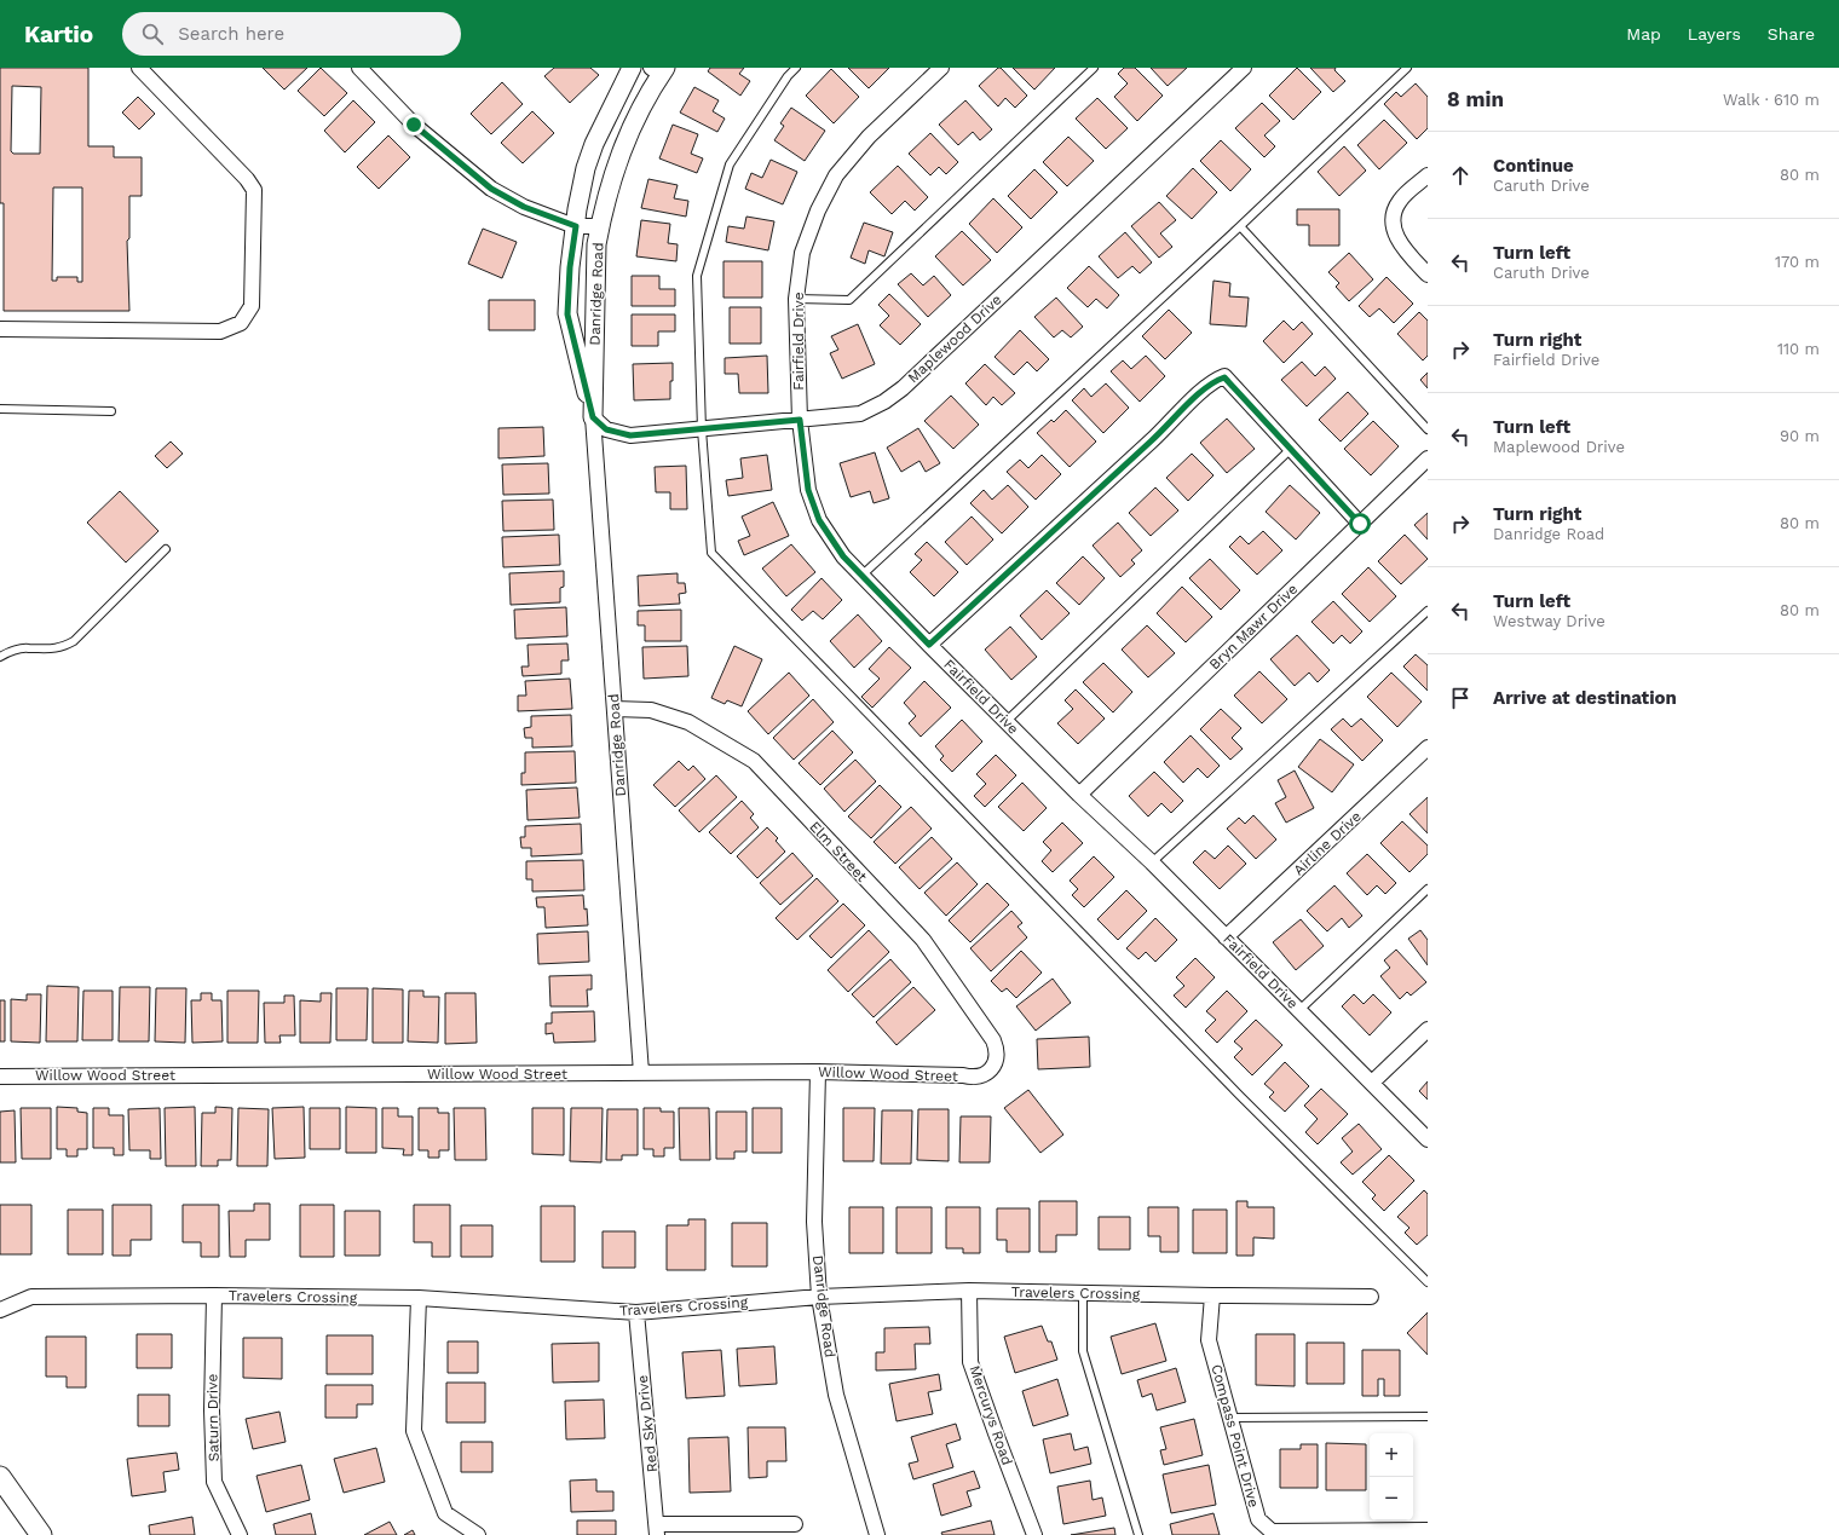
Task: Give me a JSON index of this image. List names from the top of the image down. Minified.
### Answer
{"streets":{"street":["Danridge Road","Maplewood Drive","Fairfield Drive","Bryn Mawr Drive","Airline Drive","Elm Street","Willow Wood Street","Travelers Crossing","Mercurys Road","Saturn Drive","Red Sky Drive","Compass Point Drive"]},"crossings":[["Danridge Road","Maplewood Drive"],["Danridge Road","Elm Street"],["Danridge Road","Willow Wood Street"],["Danridge Road","Travelers Crossing"],["Maplewood Drive","Fairfield Drive"],["Fairfield Drive","Bryn Mawr Drive"],["Fairfield Drive","Airline Drive"],["Elm Street","Willow Wood Street"],["Travelers Crossing","Mercurys Road"],["Travelers Crossing","Saturn Drive"],["Travelers Crossing","Red Sky Drive"],["Travelers Crossing","Compass Point Drive"]],"page":{"header":"Kartio","search":"Search here","nav":["Map","Layers","Share"],"heading":["8 min","Walk · 610 m"],"list":[["Continue","Caruth Drive","80 m"],["Turn left","Caruth Drive","170 m"],["Turn right","Fairfield Drive","110 m"],["Turn left","Maplewood Drive","90 m"],["Turn right","Danridge Road","80 m"],["Turn left","Westway Drive","80 m"],"Arrive at destination"],"map_buttons":["+","−"]}}
